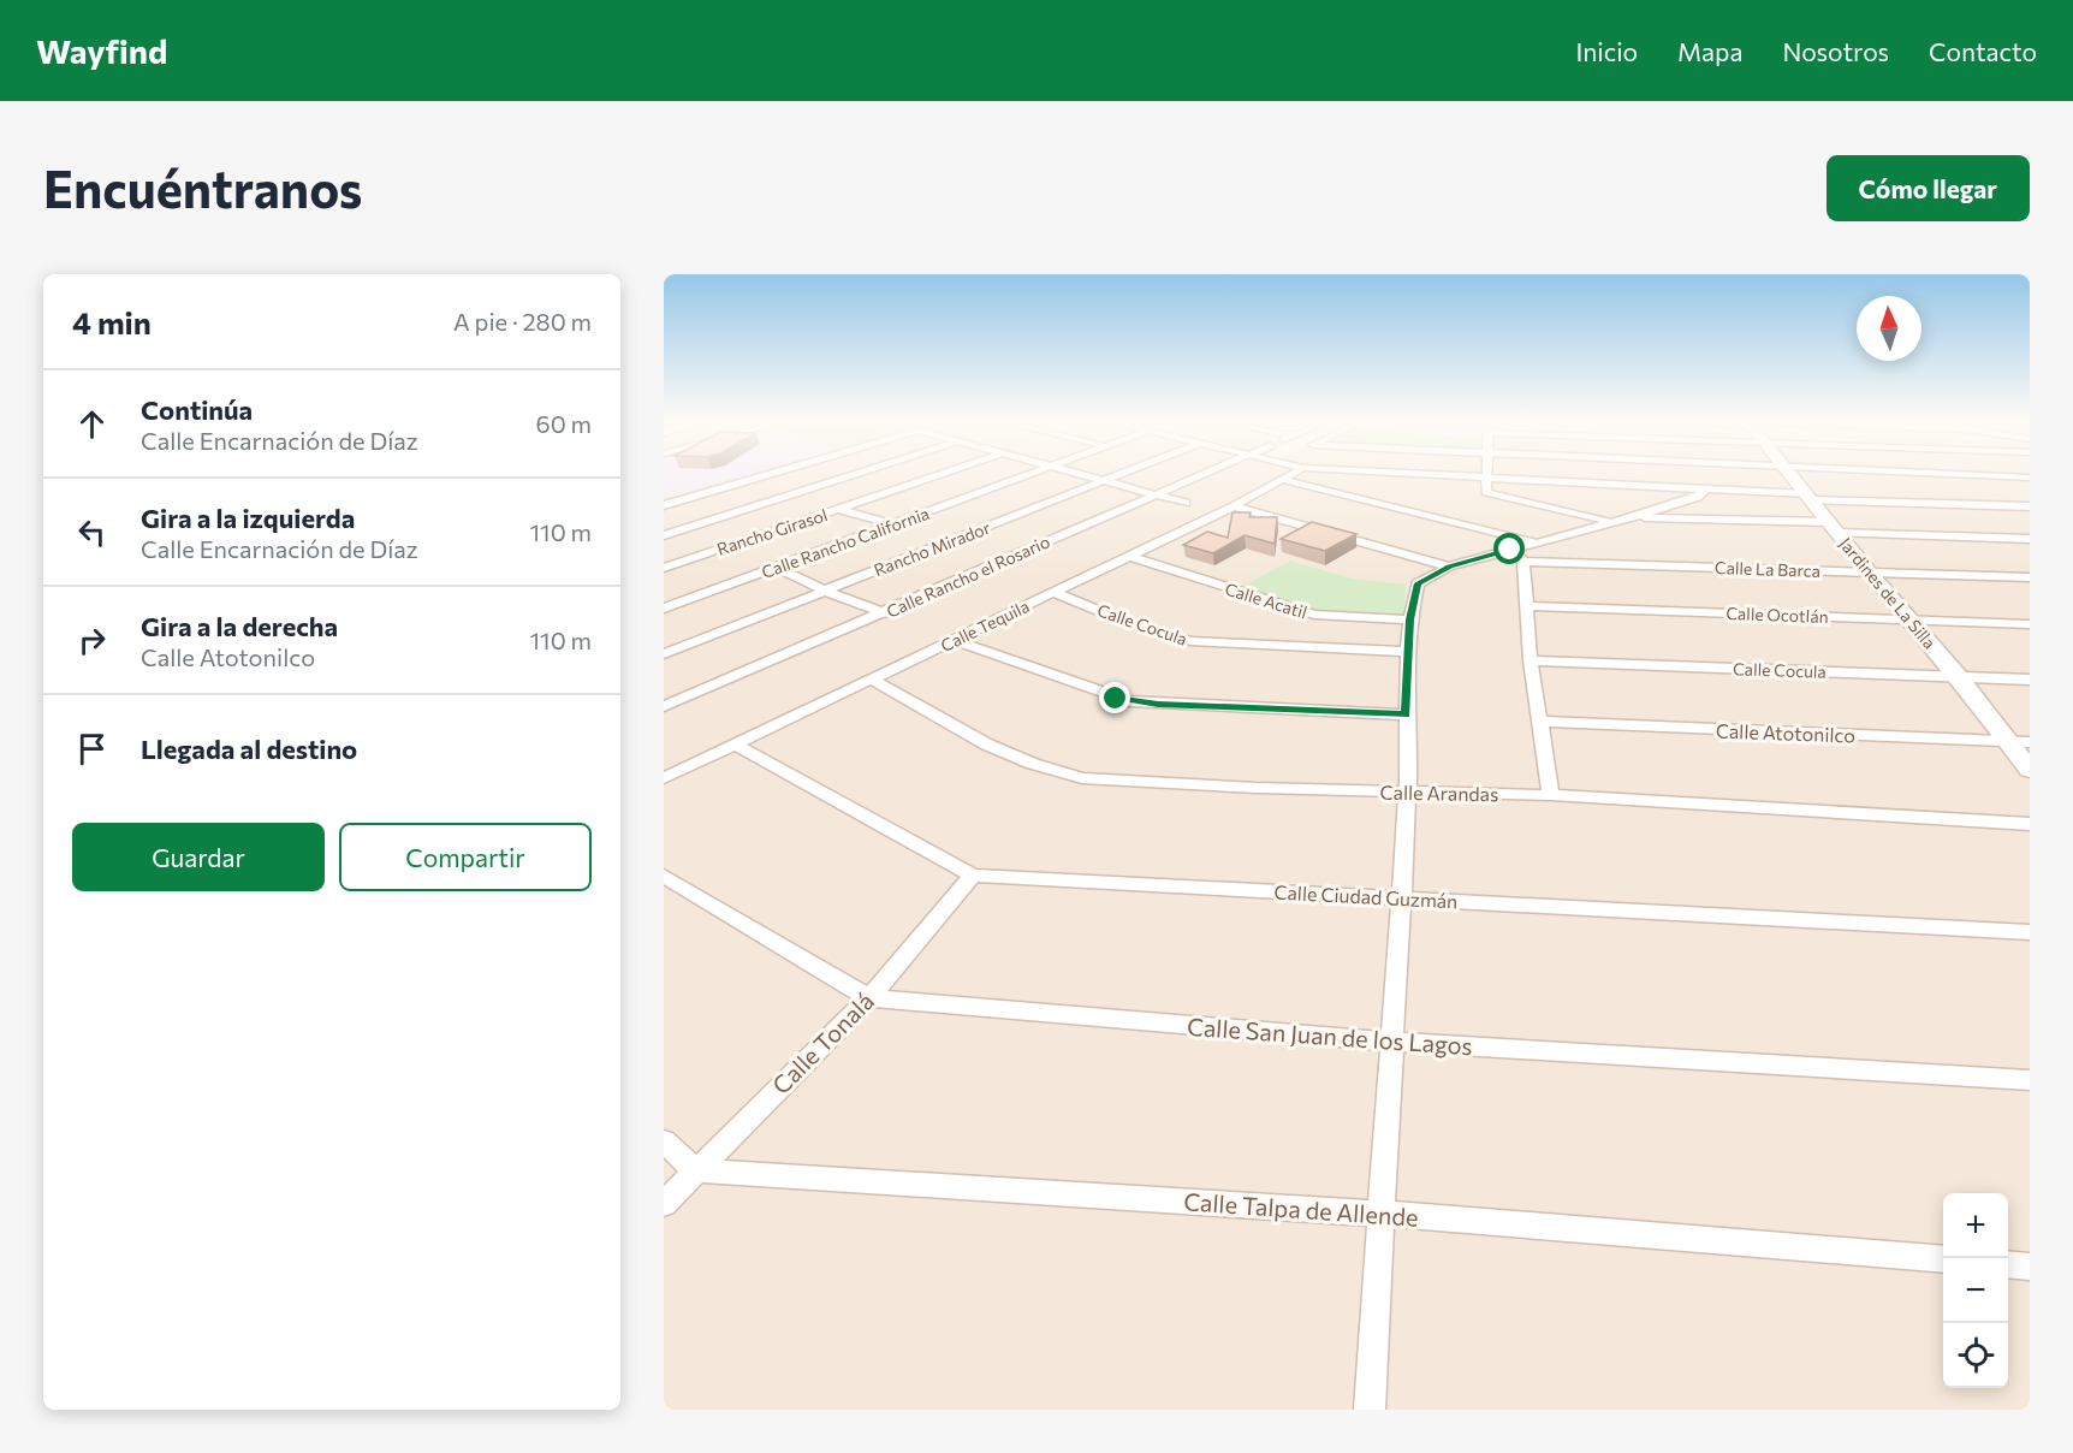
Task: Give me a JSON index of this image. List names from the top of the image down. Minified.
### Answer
{"streets":{"street":["Rancho Girasol","Calle Rancho California","Rancho Mirador","Calle La Barca","Calle Rancho el Rosario","Jardines de La Silla","Calle Acatil","Calle Ocotlán","Calle Cocula","Calle Tequila","Calle Atotonilco","Calle Arandas","Calle Ciudad Guzmán","Calle San Juan de los Lagos","Calle Tonalá","Calle Talpa de Allende"]},"crossings":[["Calle La Barca","Jardines de La Silla"],["Jardines de La Silla","Calle Ocotlán"],["Jardines de La Silla","Calle Cocula"],["Jardines de La Silla","Calle Atotonilco"],["Calle Acatil","Calle Tequila"],["Calle Cocula","Calle Tequila"],["Calle Tequila","Calle Arandas"],["Calle Tequila","Calle Ciudad Guzmán"],["Calle Ciudad Guzmán","Calle Tonalá"],["Calle San Juan de los Lagos","Calle Tonalá"],["Calle Tonalá","Calle Talpa de Allende"]],"north":"top","page":{"header":"Wayfind","nav":["Inicio","Mapa","Nosotros","Contacto"],"buttons":["Cómo llegar",["Guardar","Compartir"]],"title":"Encuéntranos","heading":["4 min","A pie · 280 m"],"list":[["Continúa","Calle Encarnación de Díaz","60 m"],["Gira a la izquierda","Calle Encarnación de Díaz","110 m"],["Gira a la derecha","Calle Atotonilco","110 m"],"Llegada al destino"],"map_buttons":["+","−"]}}
